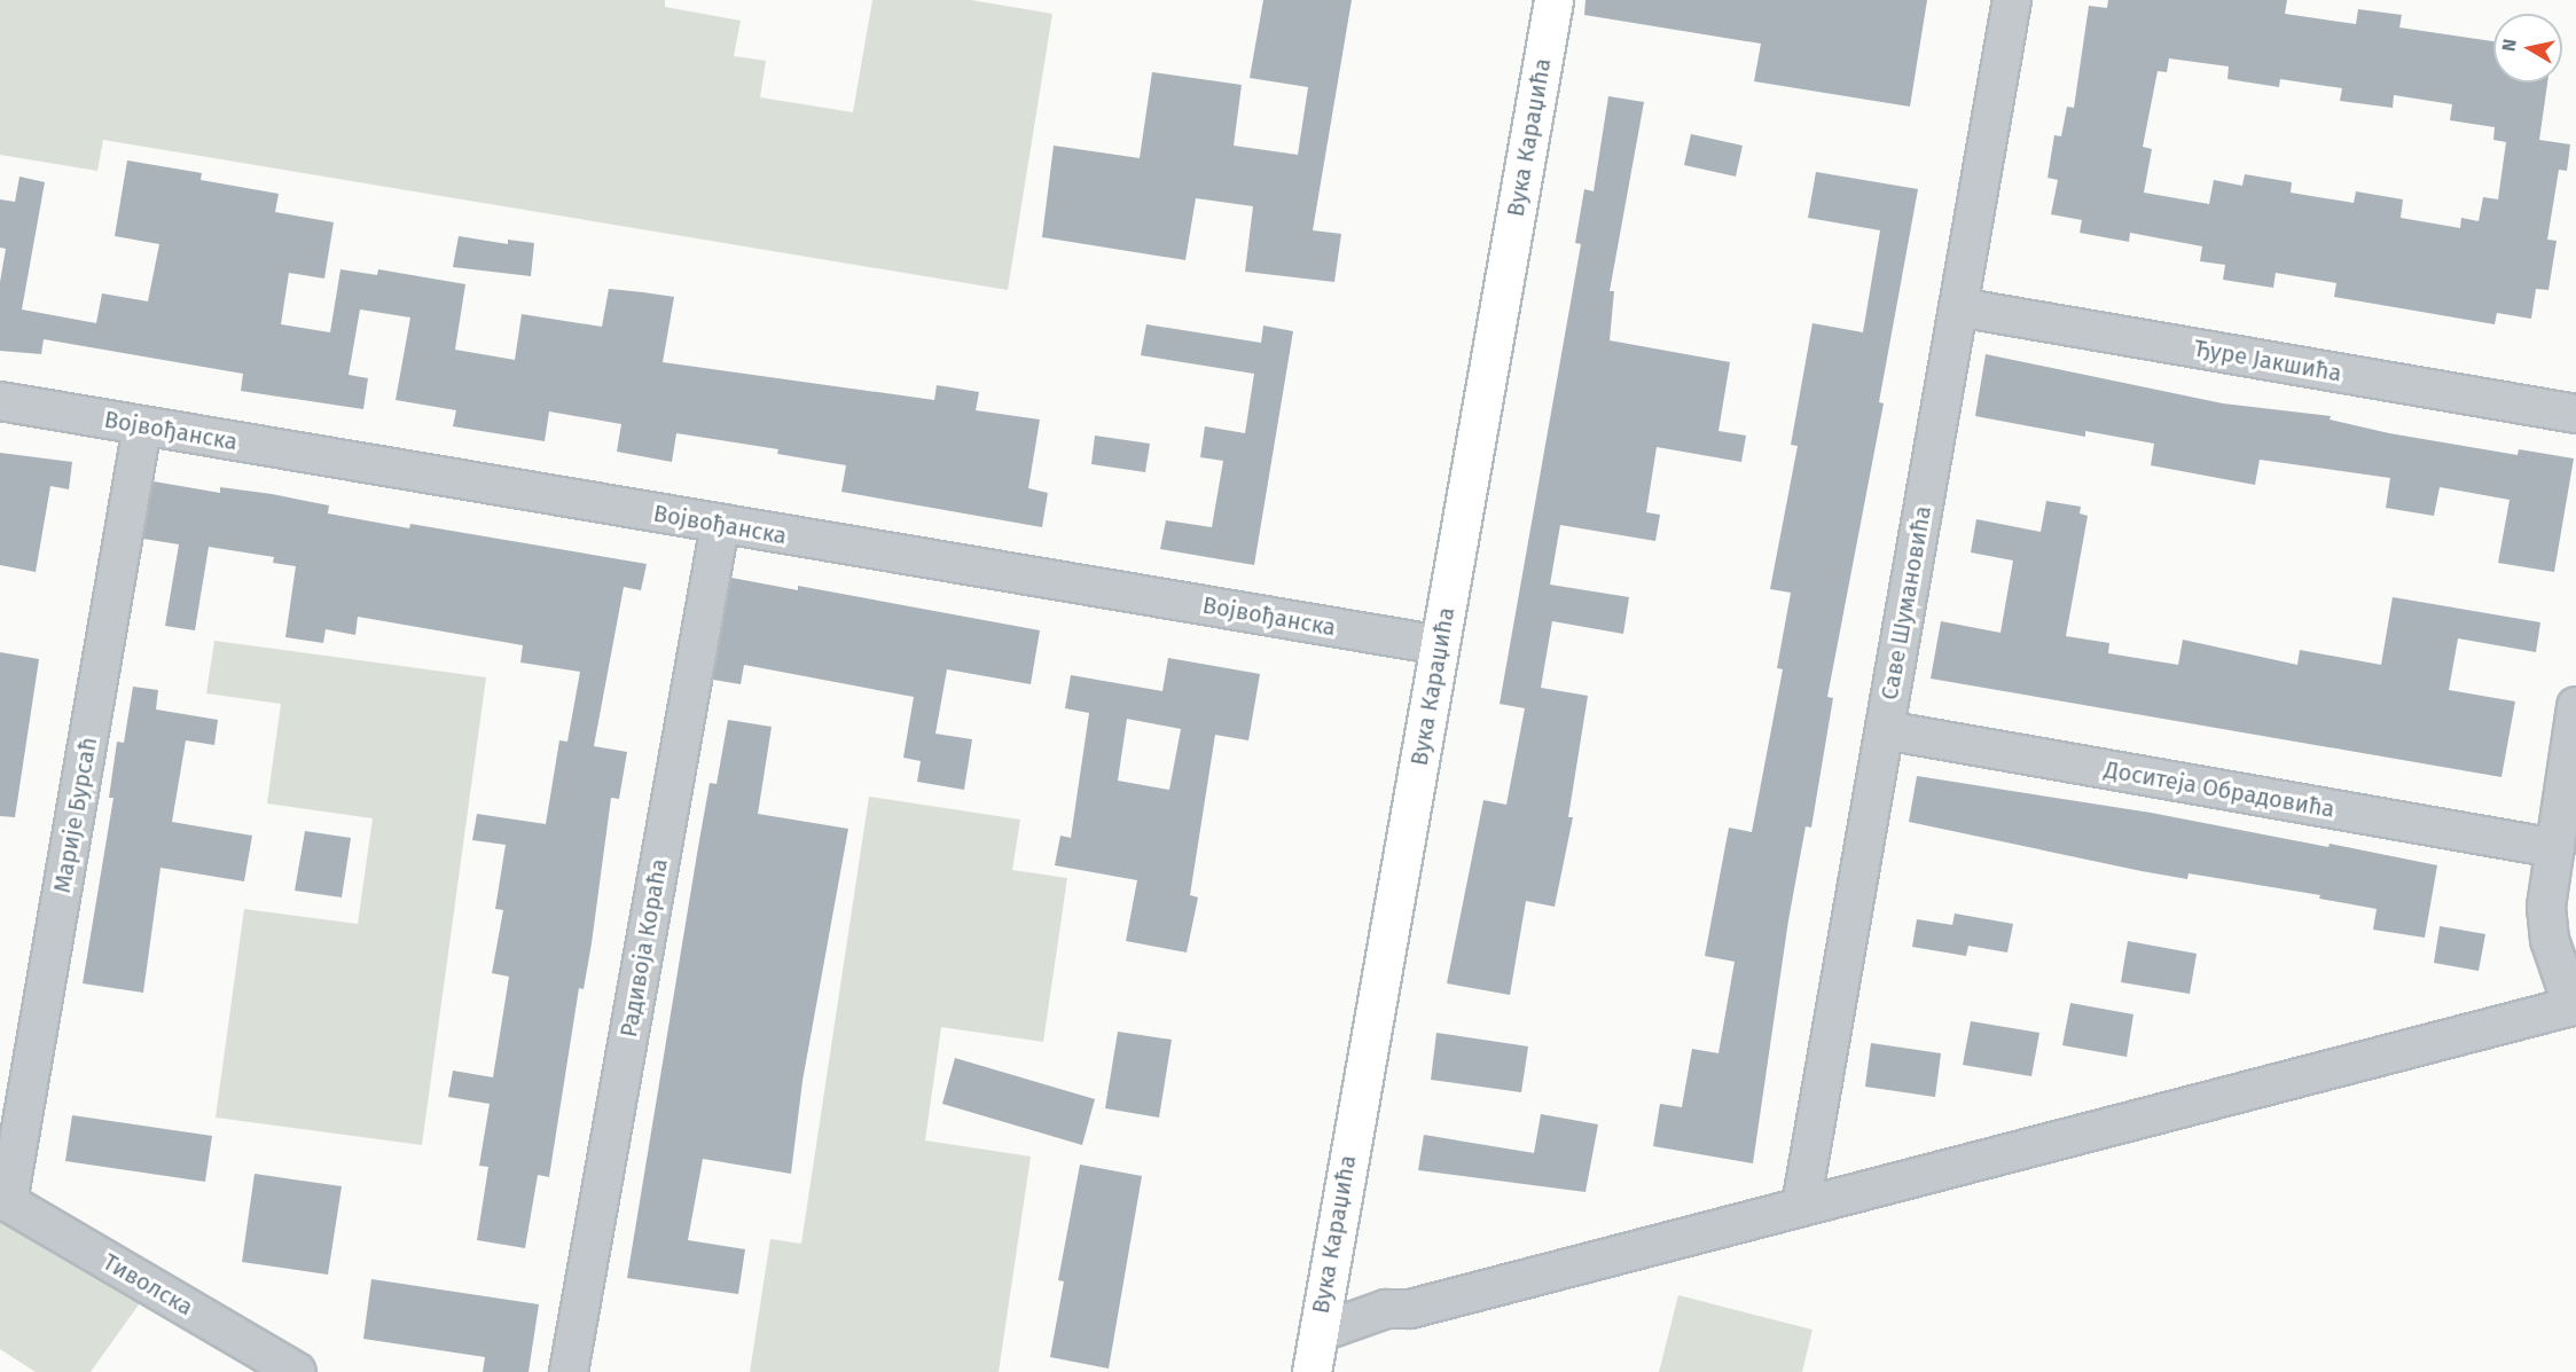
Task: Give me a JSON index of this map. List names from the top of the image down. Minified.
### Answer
{"streets":{"main road":["Вука Караџића"],"street":["Ђуре Јакшића","Војвођанска","Саве Шумановића","Доситеја Обрадовића","Марије Бурсаћ","Радивоја Кораћа","Тиволска"]},"crossings":[["Вука Караџића","Војвођанска"],["Ђуре Јакшића","Саве Шумановића"],["Војвођанска","Марије Бурсаћ"],["Војвођанска","Радивоја Кораћа"],["Саве Шумановића","Доситеја Обрадовића"],["Марије Бурсаћ","Тиволска"]],"north":"left"}
